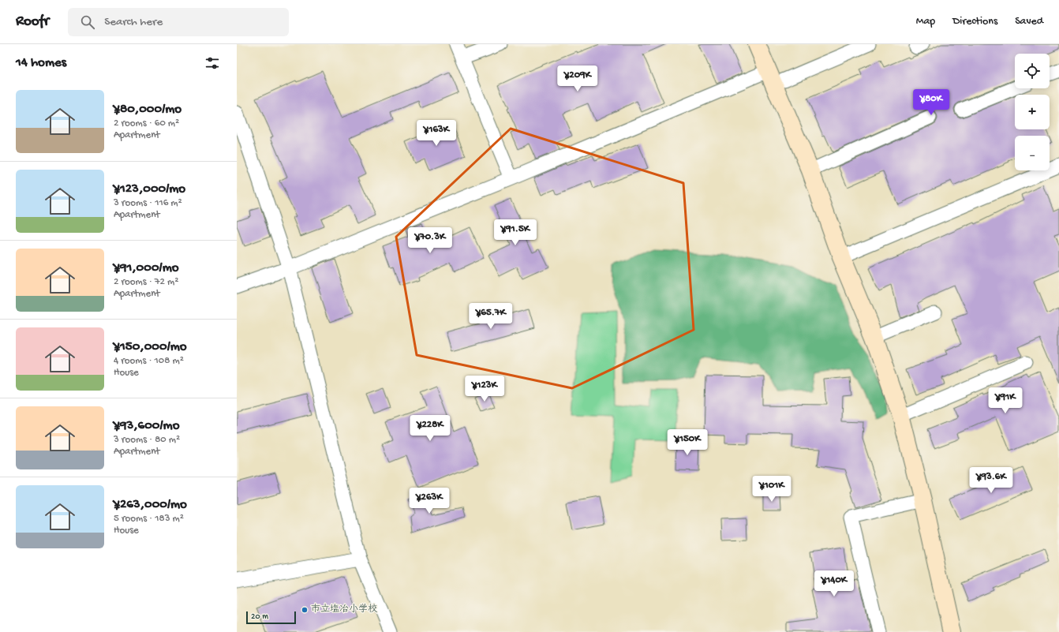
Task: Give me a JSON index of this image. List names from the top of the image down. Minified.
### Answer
{"places":["市立塩冶小学校"],"scale_bar":"20 m","page":{"header":"Roofr","search":"Search here","nav":["Map","Directions","Saved"],"heading":"14 homes","map_buttons":["+","−"],"price":["¥209K","¥80K","¥163K","¥91.5K","¥70.3K","¥65.7K","¥123K","¥91K","¥228K","¥150K","¥93.6K","¥101K","¥263K","¥140K"],"list":[{"name":"¥80,000/mo","note":"2 rooms · 60 m² · Apartment"},{"name":"¥123,000/mo","note":"3 rooms · 116 m² · Apartment"},{"name":"¥91,000/mo","note":"2 rooms · 72 m² · Apartment"},{"name":"¥150,000/mo","note":"4 rooms · 108 m² · House"},{"name":"¥93,600/mo","note":"3 rooms · 80 m² · Apartment"},{"name":"¥263,000/mo","note":"5 rooms · 183 m² · House"}],"scale":"20 m"}}
